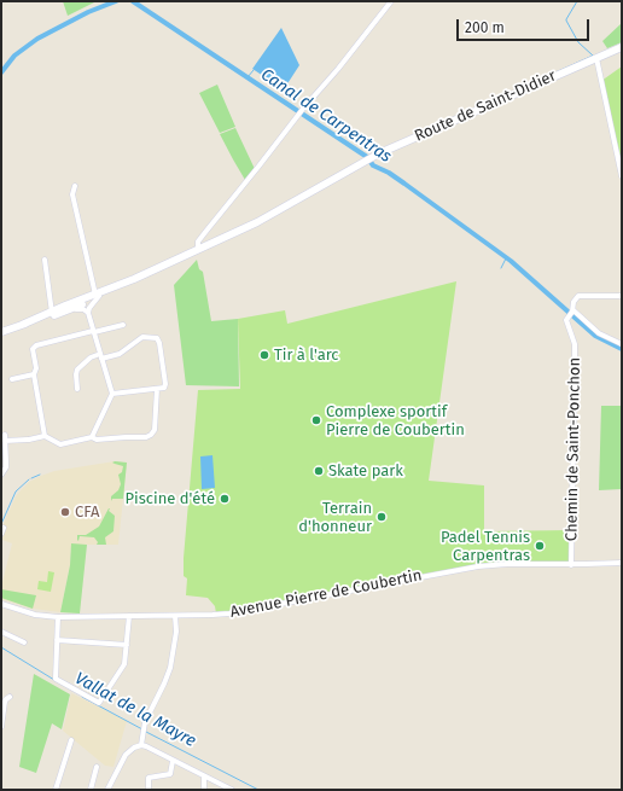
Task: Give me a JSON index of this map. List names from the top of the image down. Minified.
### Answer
{"streets":{"main road":["Route de Saint-Didier"],"street":["Chemin de Saint-Ponchon","Avenue Pierre de Coubertin"]},"crossings":[["Chemin de Saint-Ponchon","Avenue Pierre de Coubertin"]],"water":["Canal de Carpentras","Vallat de la Mayre"],"places":["Tir à l'arc","Complexe sportif Pierre de Coubertin","Skate park","Piscine d'été","CFA","Terrain d'honneur","Padel Tennis Carpentras"],"scale_bar":"200 m"}
